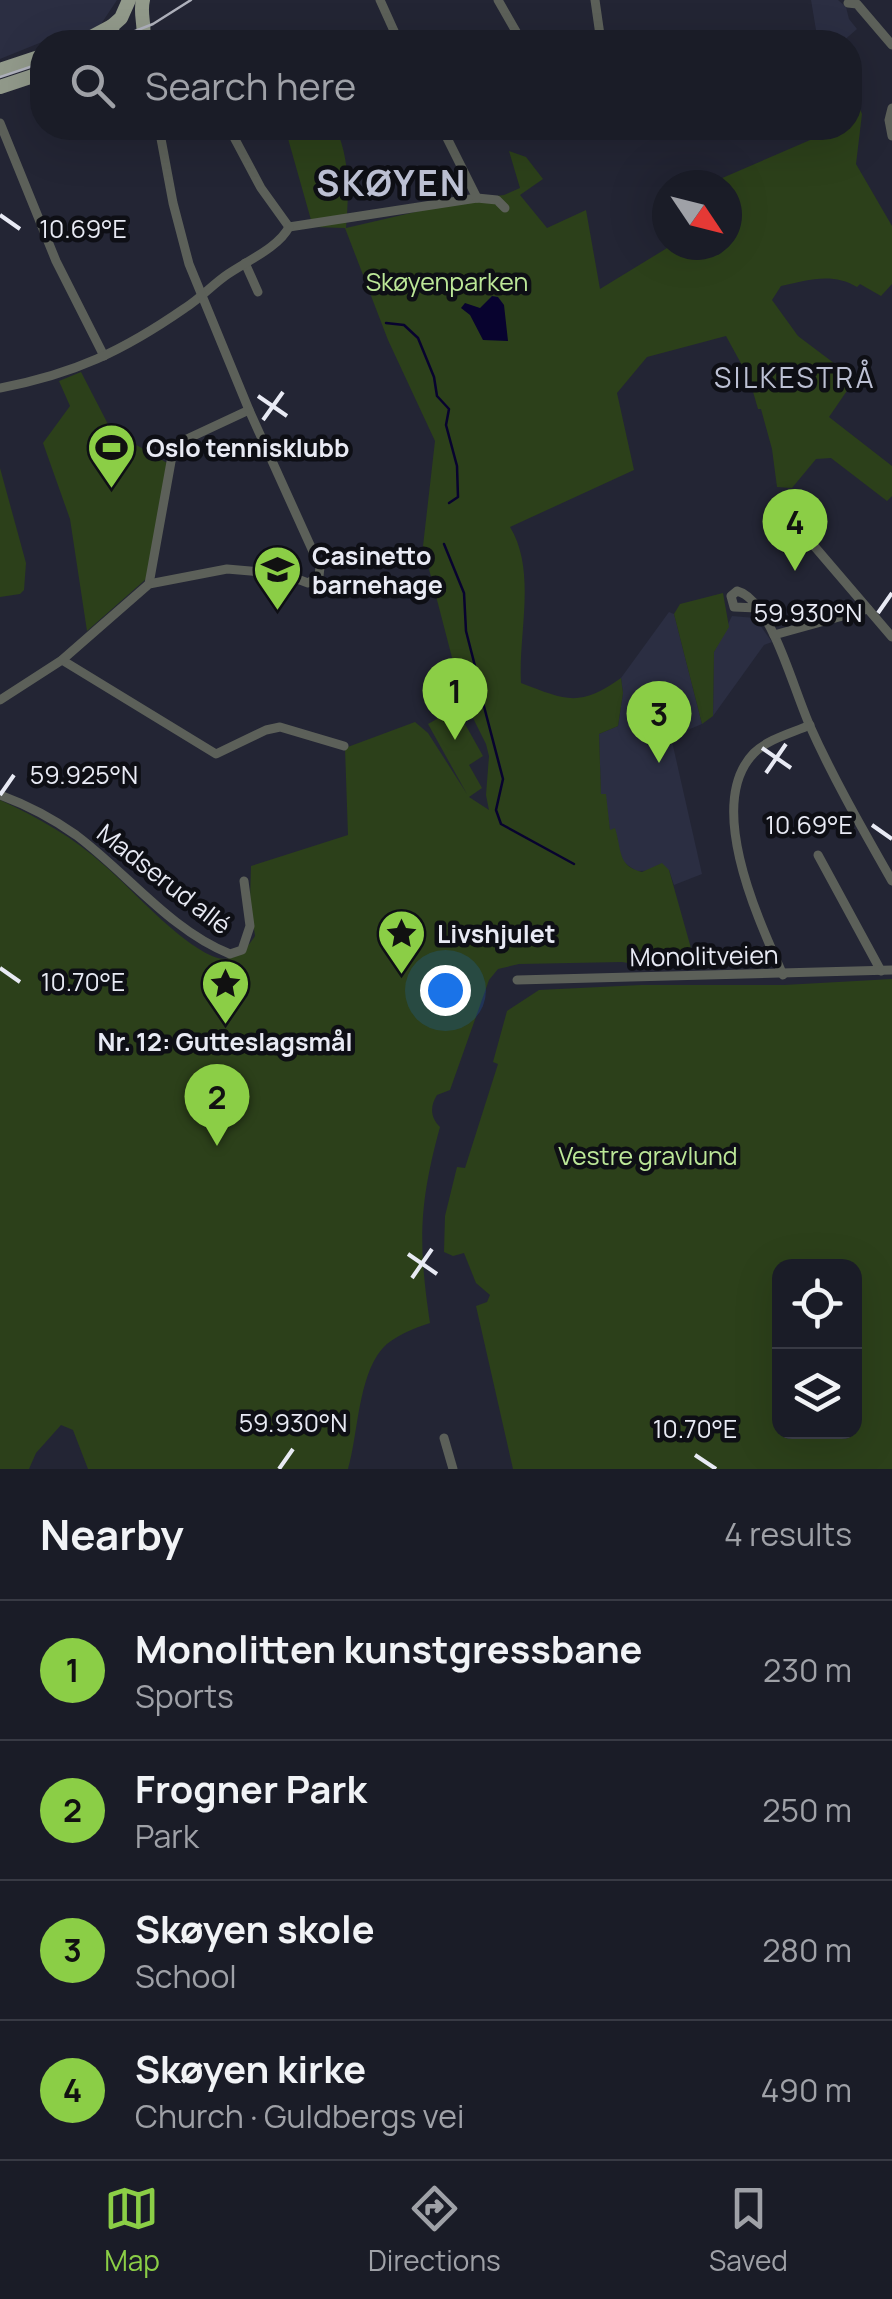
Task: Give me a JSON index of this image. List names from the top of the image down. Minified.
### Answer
{"streets":{"street":["Madserud allé","Monolitveien"]},"districts":["SKØYEN","SILKESTRÅ"],"parks":["Skøyenparken","Vestre gravlund"],"places":{"sports":["Oslo tennisklubb"],"school or university":["Casinetto barnehage"],"place":["Livshjulet","Nr. 12: Gutteslagsmål"]},"north":"bottom right","page":{"search":"Search here","pins":["4","1","3","2"],"heading":["Nearby","4 results"],"list":[{"mark":"1","name":"Monolitten kunstgressbane","note":"Sports","value":"230 m"},{"mark":"2","name":"Frogner Park","note":"Park","value":"250 m"},{"mark":"3","name":"Skøyen skole","note":"School","value":"280 m"},{"mark":"4","name":"Skøyen kirke","note":"Church · Guldbergs vei","value":"490 m"}],"nav":["Map","Directions","Saved"]},"coordinates":["10.69°E","59.930°N","59.925°N","10.70°E"]}
